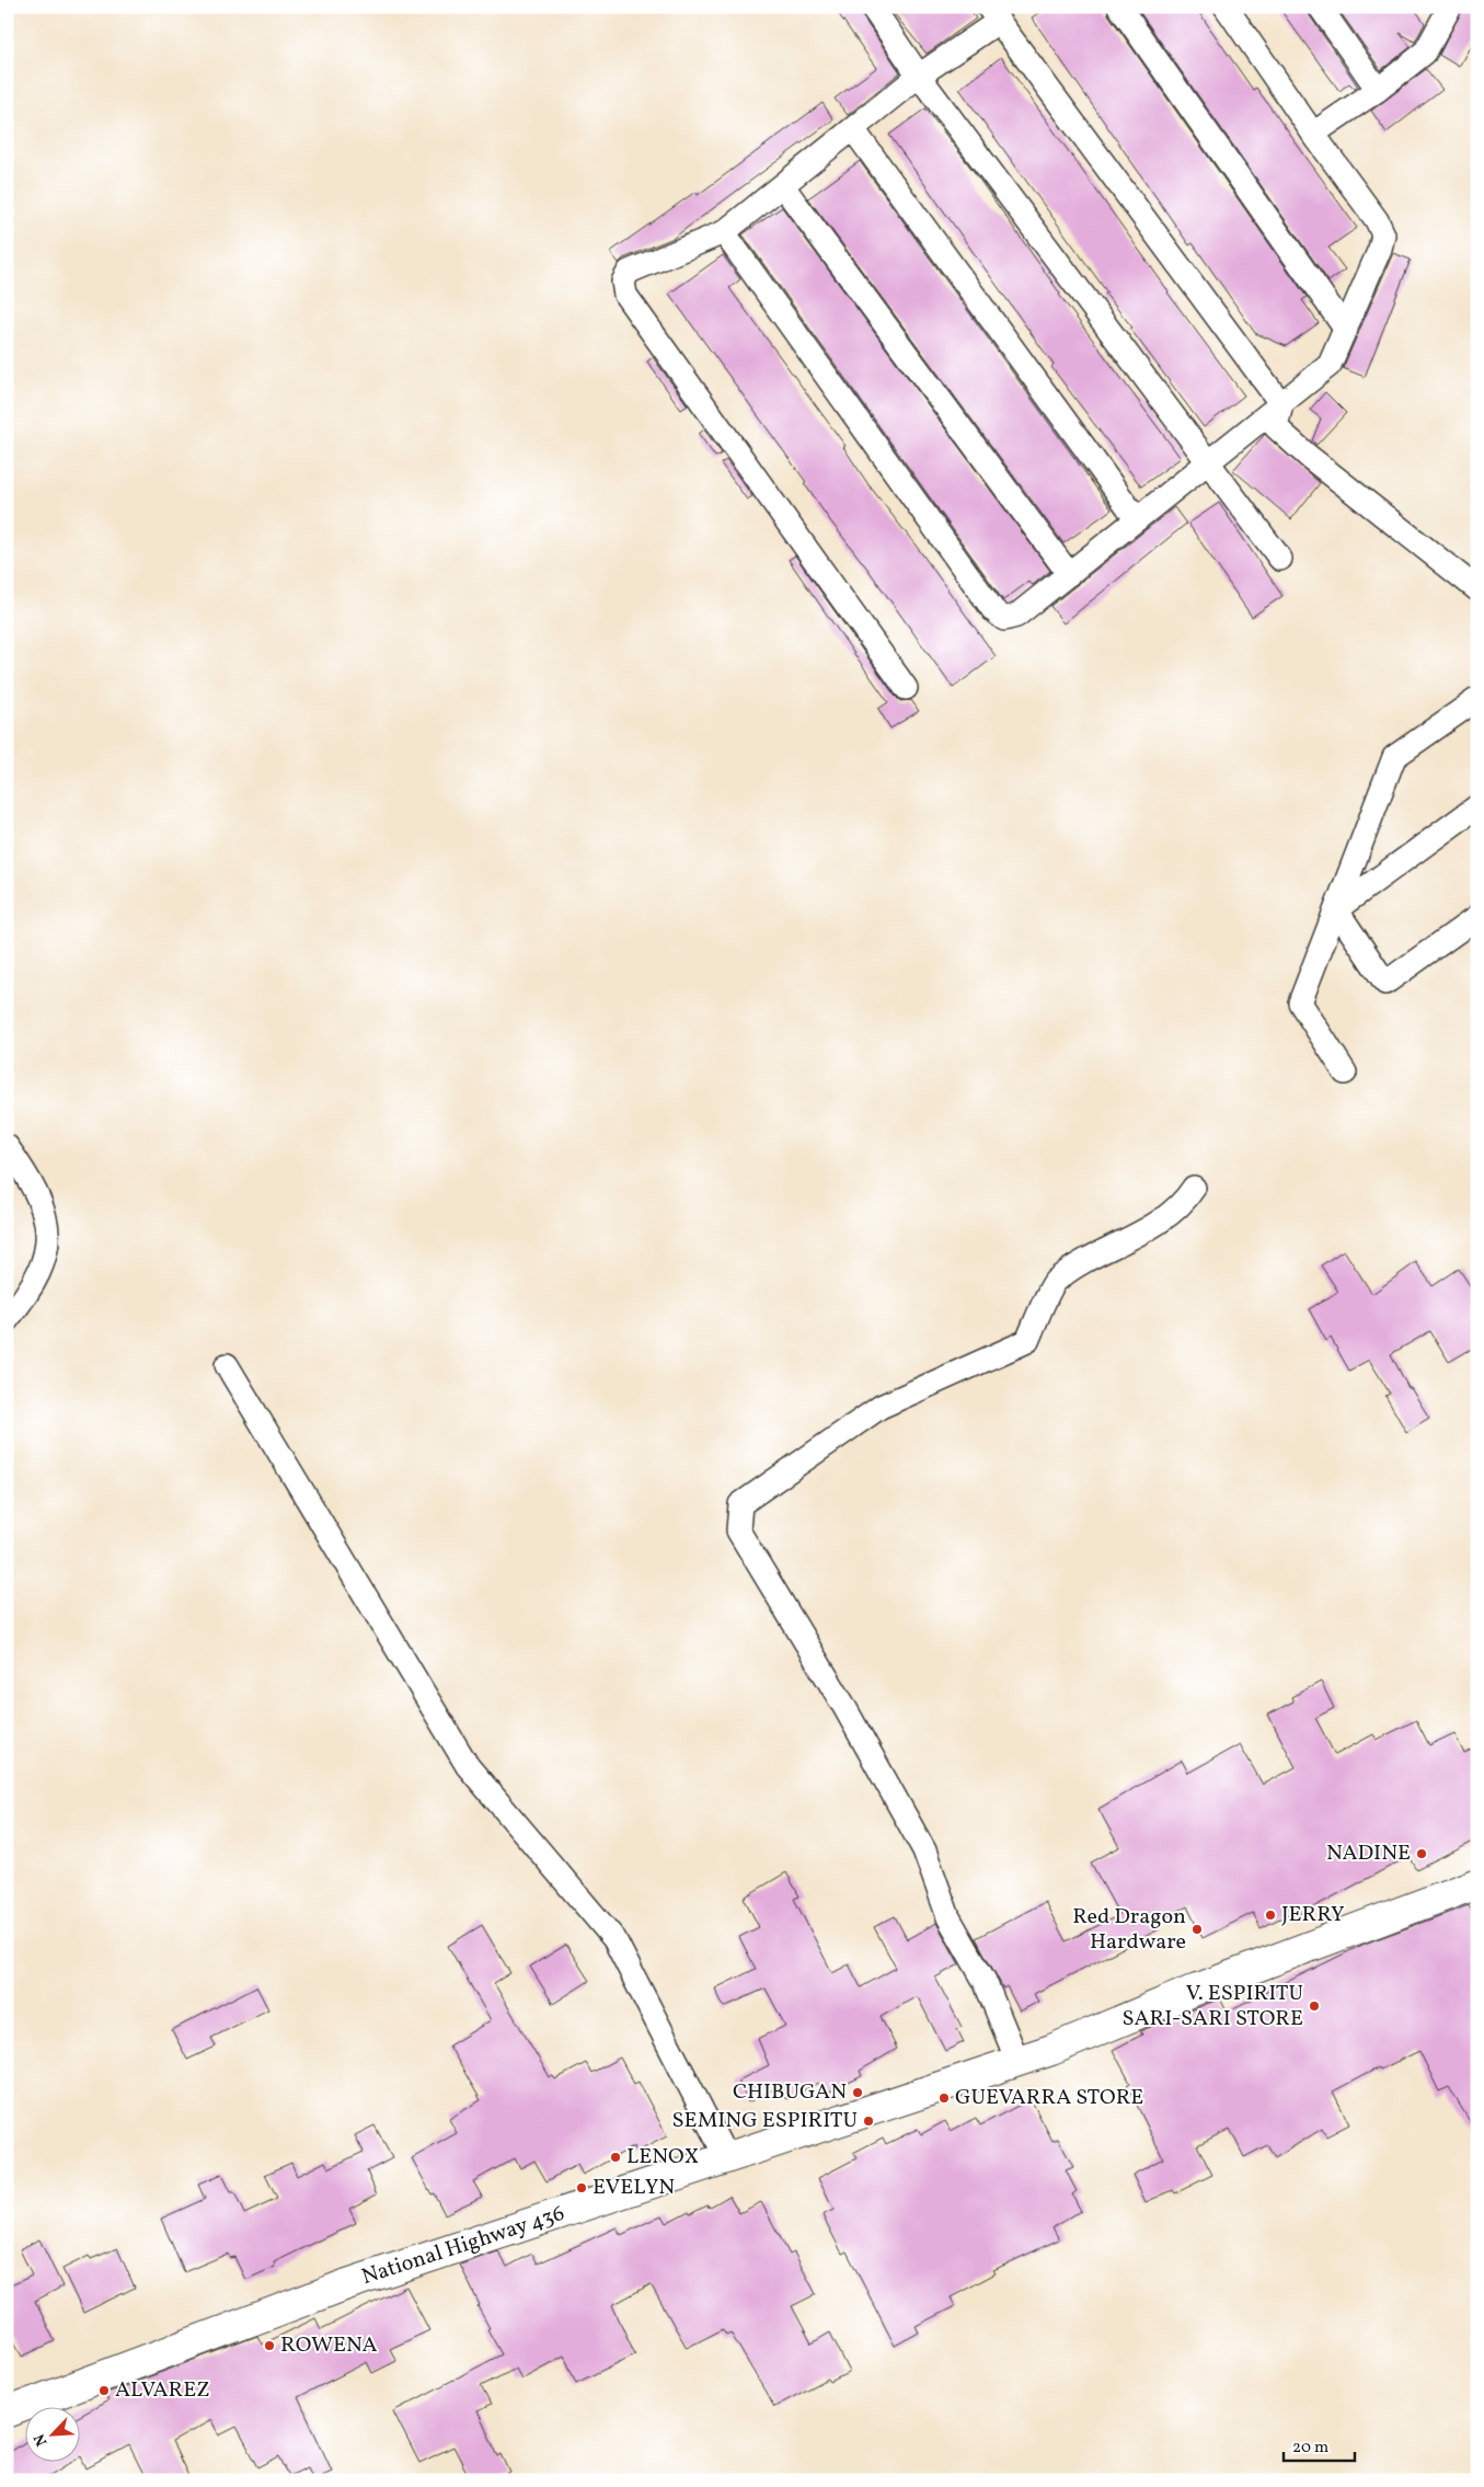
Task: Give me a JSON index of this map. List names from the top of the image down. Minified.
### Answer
{"streets":{"main road":["National Highway 436"]},"places":["NADINE","JERRY","Red Dragon Hardware","V. ESPIRITU SARI-SARI STORE","CHIBUGAN","GUEVARRA STORE","SEMING ESPIRITU","LENOX","EVELYN","ROWENA","ALVAREZ"],"scale_bar":"20 m","north":"bottom left"}
